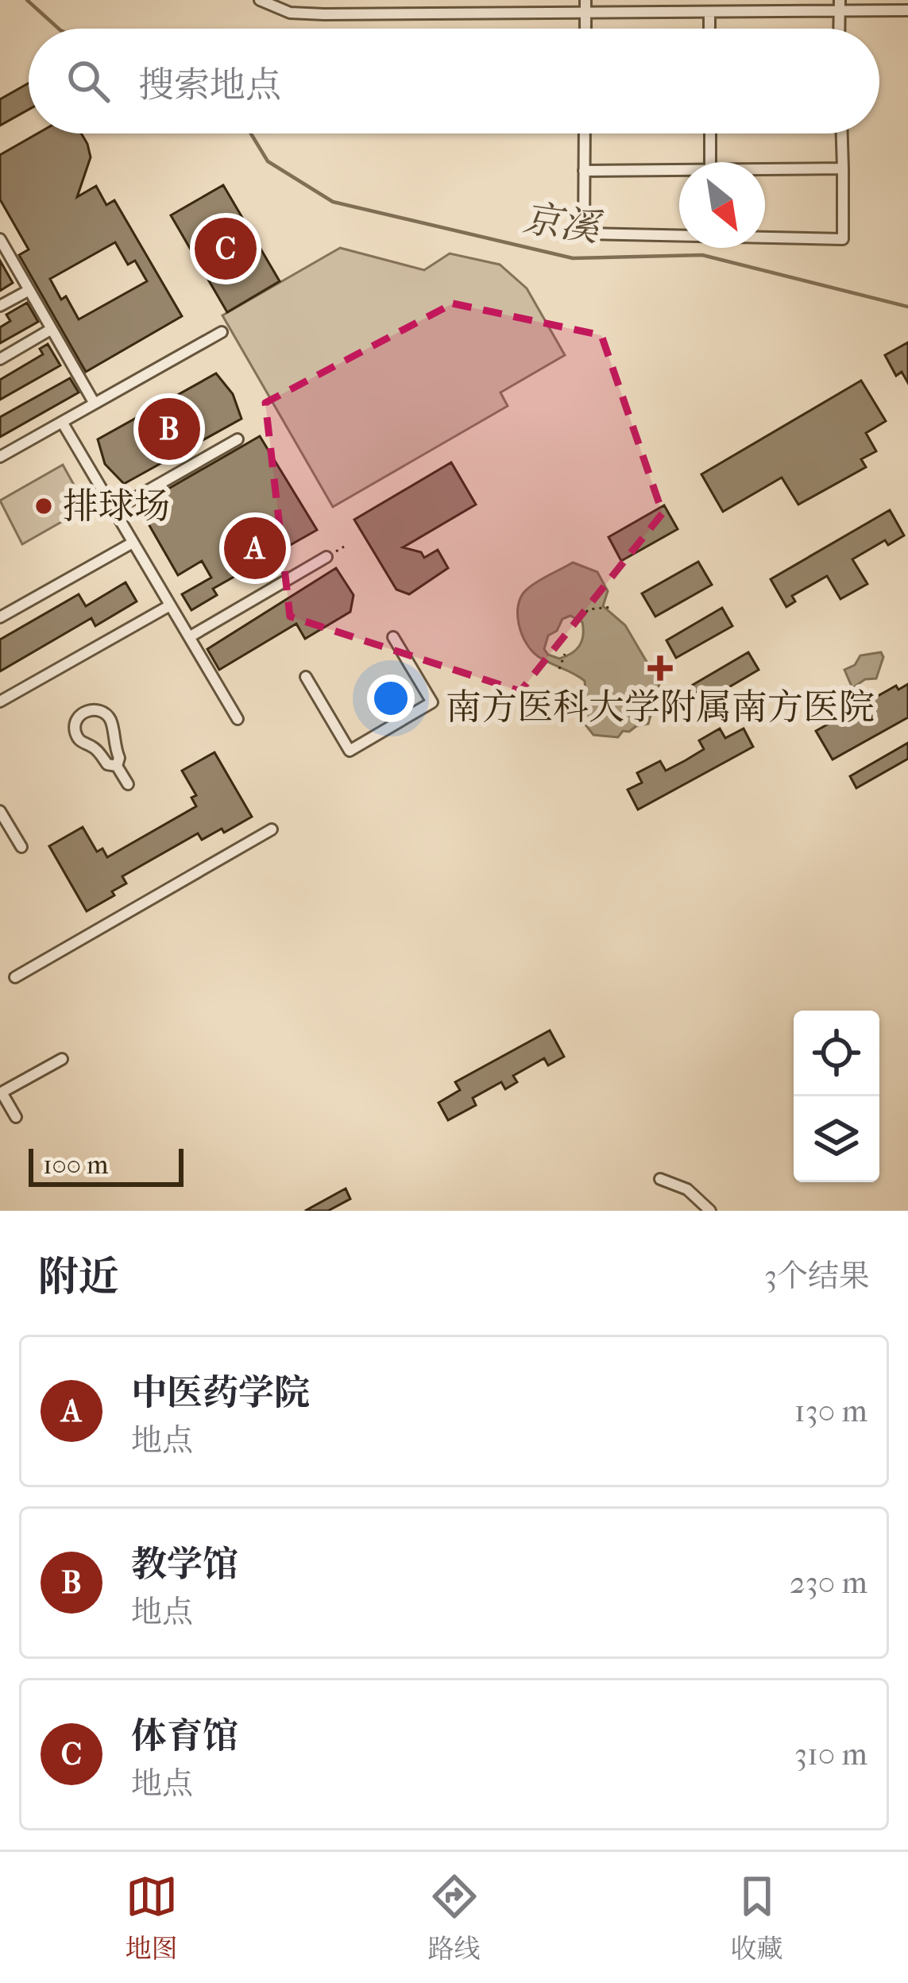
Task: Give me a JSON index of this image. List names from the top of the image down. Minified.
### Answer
{"water":["京溪"],"places":{"other":["排球场"],"health":["南方医科大学附属南方医院"]},"scale_bar":"100 m","north":"bottom right","page":{"search":"搜索地点","pins":["C","B","A"],"scale":"100 m","heading":["附近","3个结果"],"list":[{"mark":"A","name":"中医药学院","note":"地点","value":"130 m"},{"mark":"B","name":"教学馆","note":"地点","value":"230 m"},{"mark":"C","name":"体育馆","note":"地点","value":"310 m"}],"nav":["地图","路线","收藏"]}}
